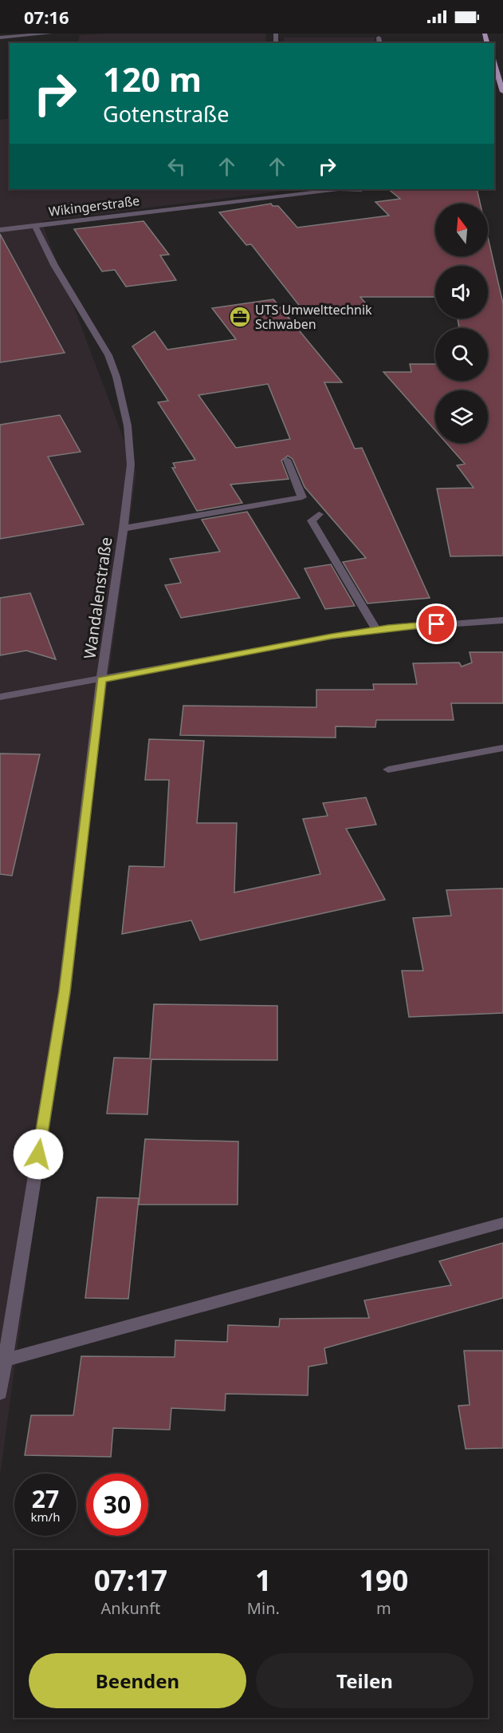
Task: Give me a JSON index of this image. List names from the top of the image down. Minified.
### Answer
{"streets":{"street":["Wikingerstraße","Wandalenstraße"]},"crossings":[["Wikingerstraße","Wandalenstraße"]],"places":{"office":["UTS Umwelttechnik Schwaben"]},"north":"top","page":{"status":"07:16","turn":["120 m","Gotenstraße"],"speed":"27 km/h","limit":"30","eta":["07:17","Ankunft","1","Min.","190","m"],"buttons":["Beenden","Teilen"]}}
